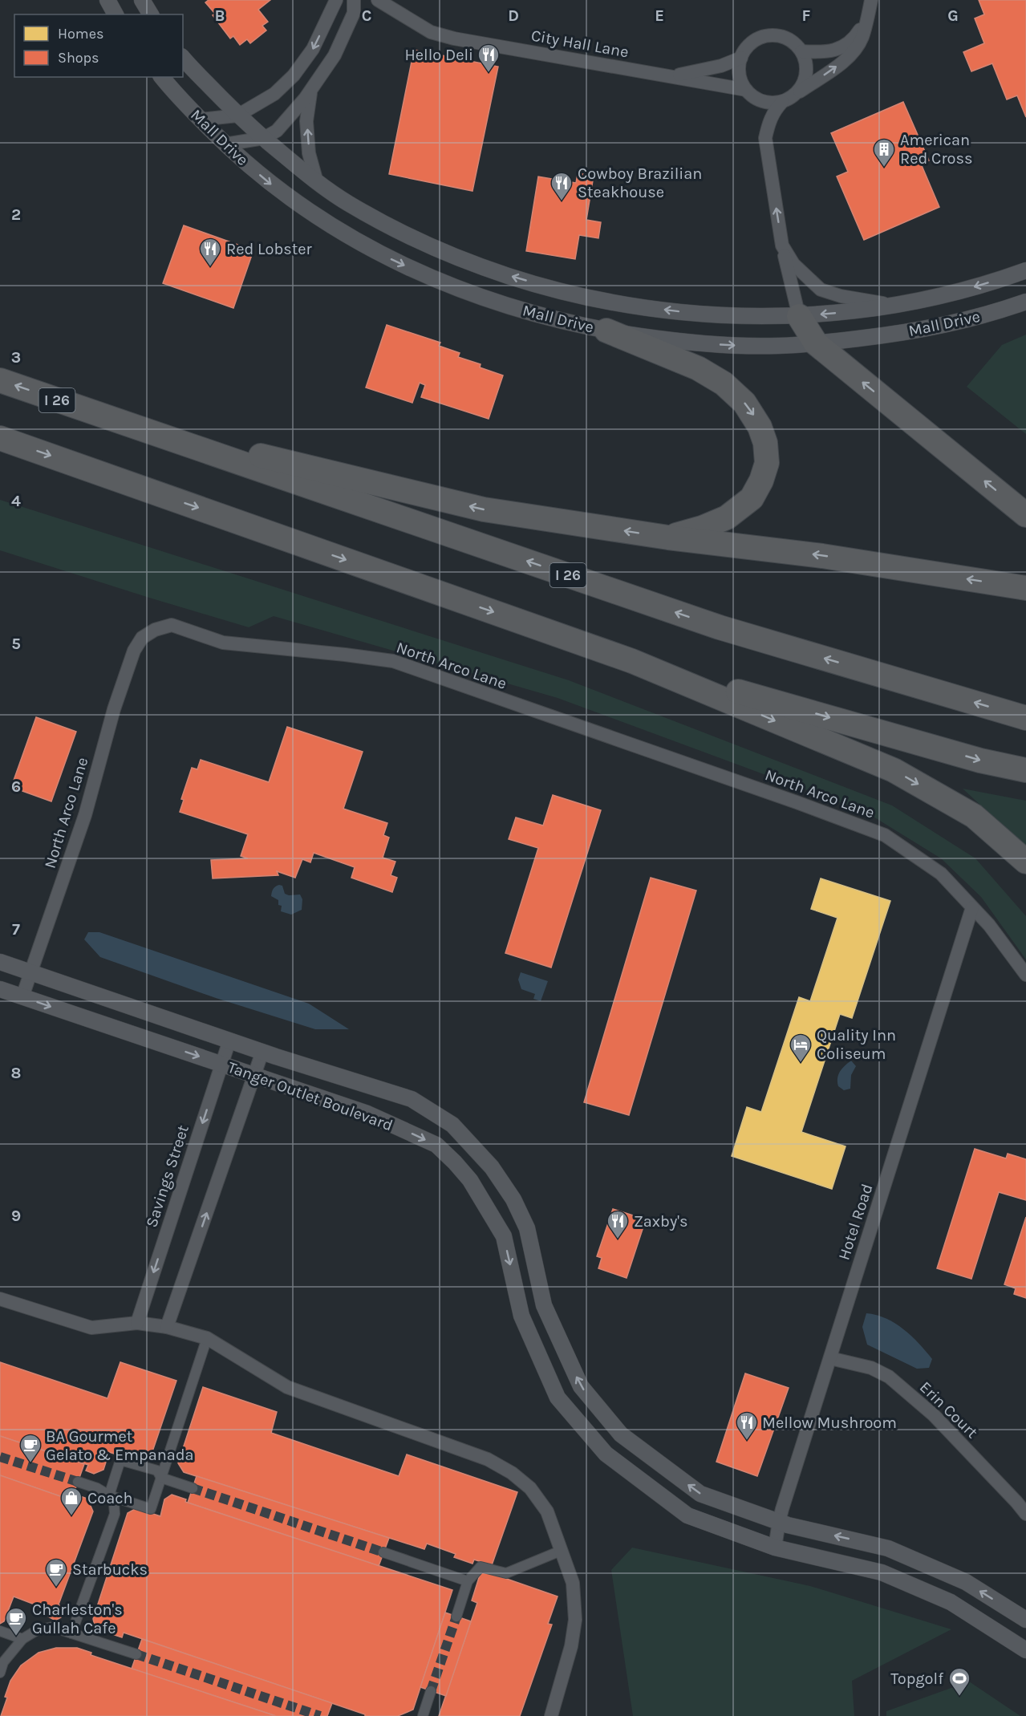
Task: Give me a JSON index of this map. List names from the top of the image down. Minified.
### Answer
{"streets":{"highway":["I 26"],"street":["City Hall Lane","Mall Drive","North Arco Lane","Tanger Outlet Boulevard","Savings Street","Hotel Road","Erin Court"]},"crossings":[["North Arco Lane","Tanger Outlet Boulevard"],["North Arco Lane","Hotel Road"],["Tanger Outlet Boulevard","Savings Street"],["Tanger Outlet Boulevard","Hotel Road"],["Hotel Road","Erin Court"]],"places":{"restaurant":["Hello Deli","Cowboy Brazilian Steakhouse","Red Lobster","Zaxby's","Mellow Mushroom"],"building":["American Red Cross"],"hotel":["Quality Inn Coliseum"],"cafe":["BA Gourmet Gelato & Empanada","Starbucks","Charleston's Gullah Cafe"],"shop":["Coach"],"sports":["Topgolf"]},"legend":["Homes","Shops"],"grid":{"columns":["B","C","D","E","F","G"],"rows":["2","3","4","5","6","7","8","9"]}}
